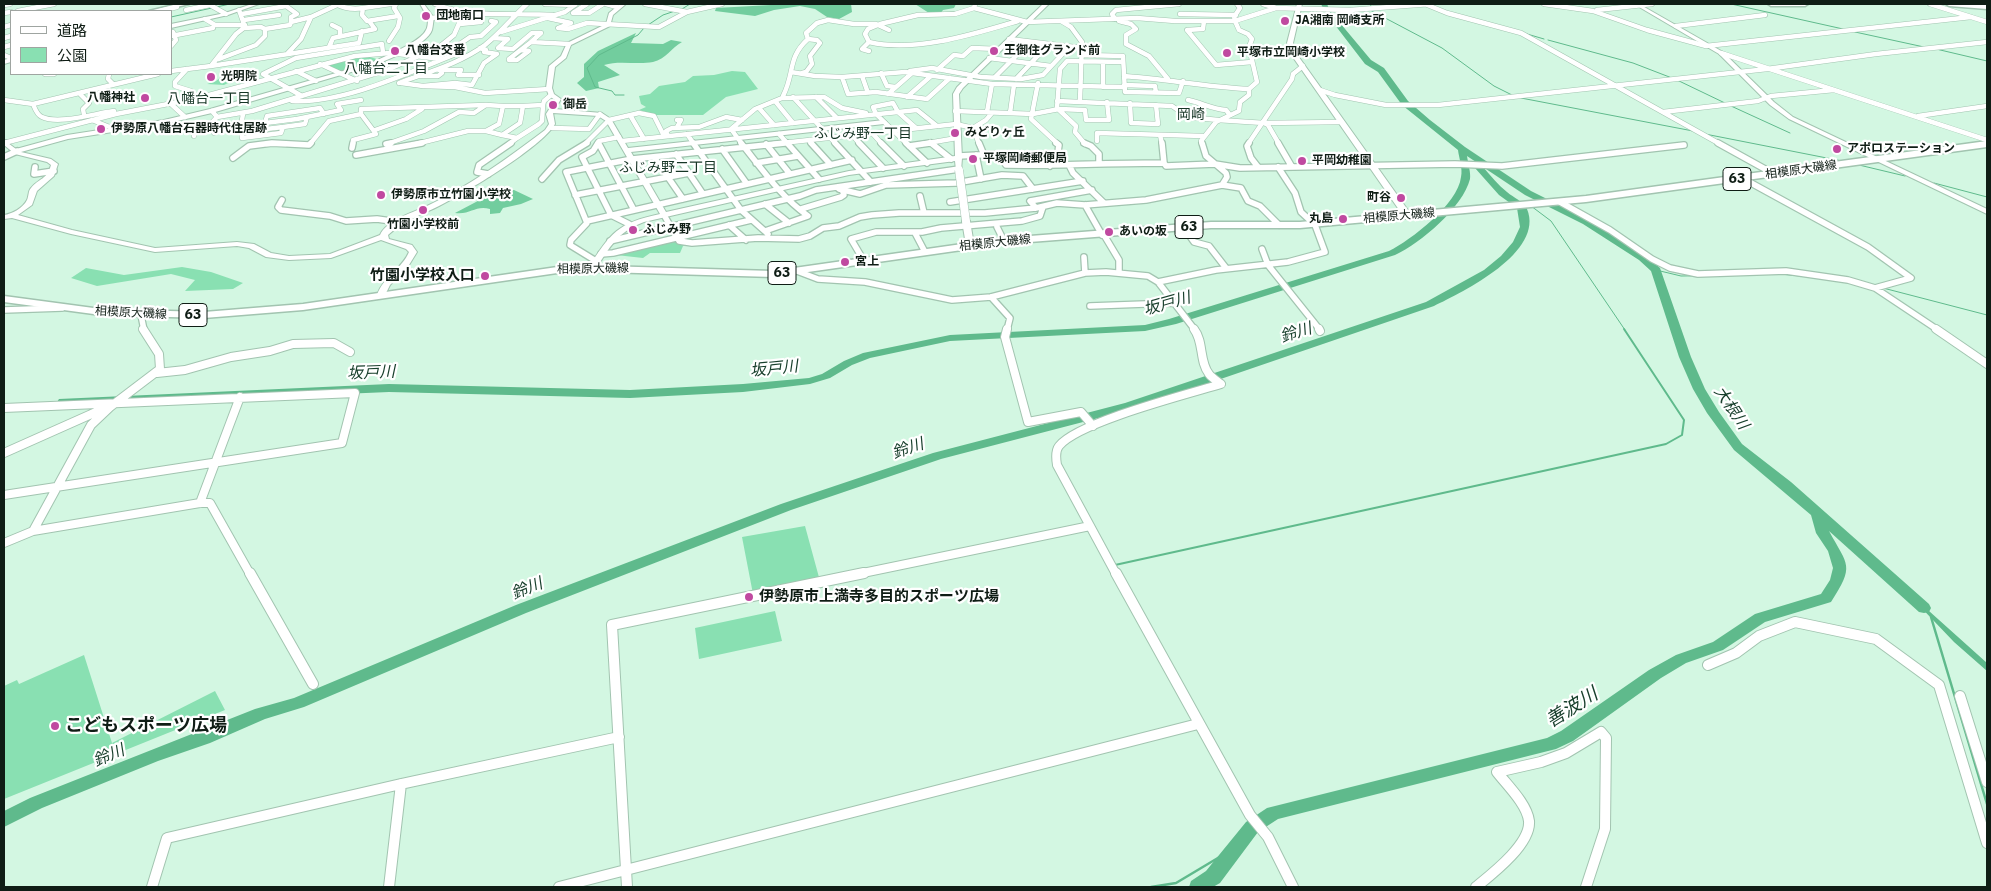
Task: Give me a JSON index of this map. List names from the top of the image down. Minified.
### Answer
{"streets":{"main road":["相模原大磯線","63"]},"districts":["八幡台二丁目","八幡台一丁目","岡崎","ふじみ野一丁目","ふじみ野二丁目"],"water":["坂戸川","鈴川","大根川","善波川"],"places":["団地南口","JA湘南 岡崎支所","八幡台交番","王御住グランド前","平塚市立岡崎小学校","光明院","八幡神社","御岳","伊勢原八幡台石器時代住居跡","みどりヶ丘","アポロステーション","平塚岡崎郵便局","平岡幼稚園","伊勢原市立竹園小学校","町谷","竹園小学校前","丸島","ふじみ野","あいの坂","宮上","竹園小学校入口","伊勢原市上満寺多目的スポーツ広場","こどもスポーツ広場"],"legend":["道路","公園"]}
